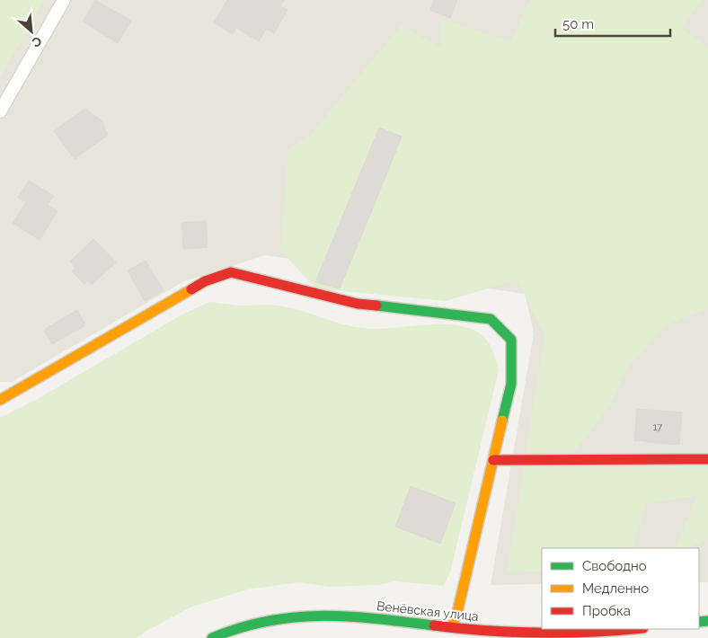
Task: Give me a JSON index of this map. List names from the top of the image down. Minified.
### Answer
{"streets":{"street":["Венёвская улица"]},"house_numbers":["17"],"legend":["Свободно","Медленно","Пробка"],"scale_bar":"50 m","north":"bottom right"}
